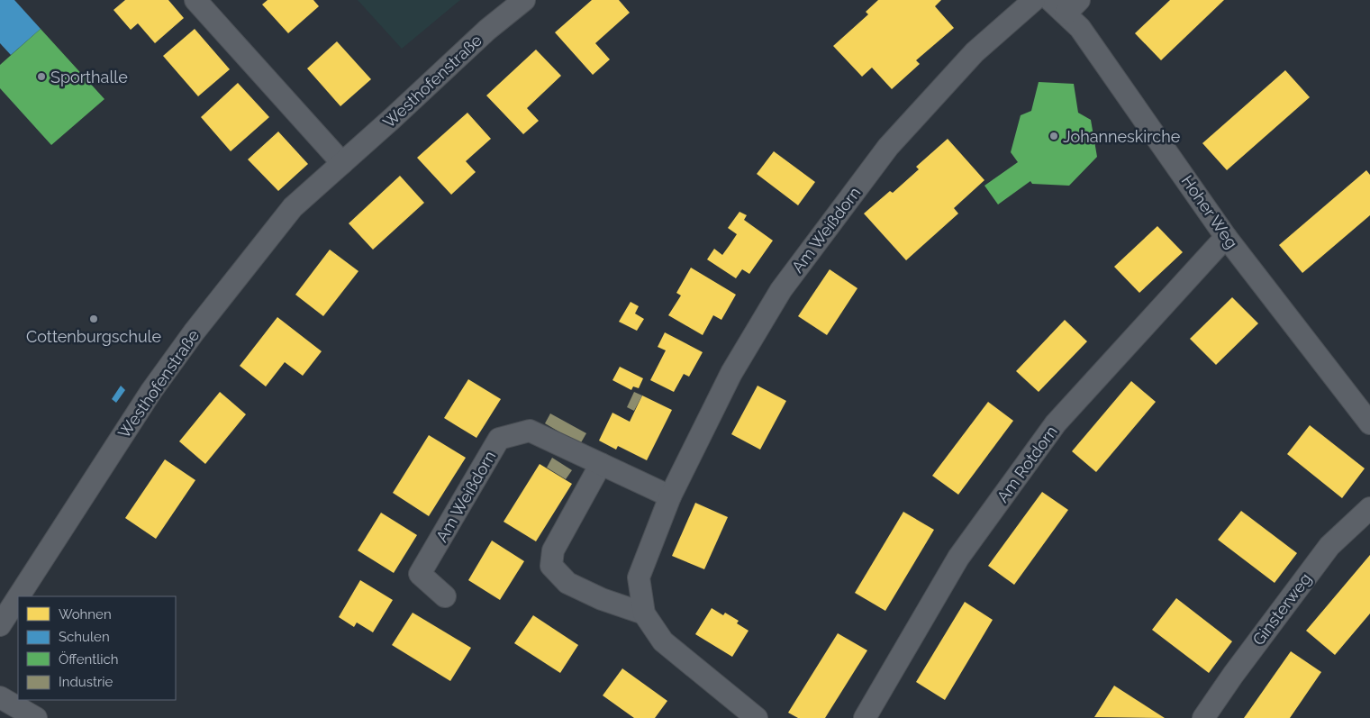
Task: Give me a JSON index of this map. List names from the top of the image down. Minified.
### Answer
{"streets":{"street":["Westhofenstraße","Hoher Weg","Am Weißdorn","Am Rotdorn","Ginsterweg"]},"crossings":[["Hoher Weg","Am Rotdorn"]],"places":["Sporthalle","Johanneskirche","Cottenburgschule"],"legend":["Wohnen","Schulen","Öffentlich","Industrie"]}
